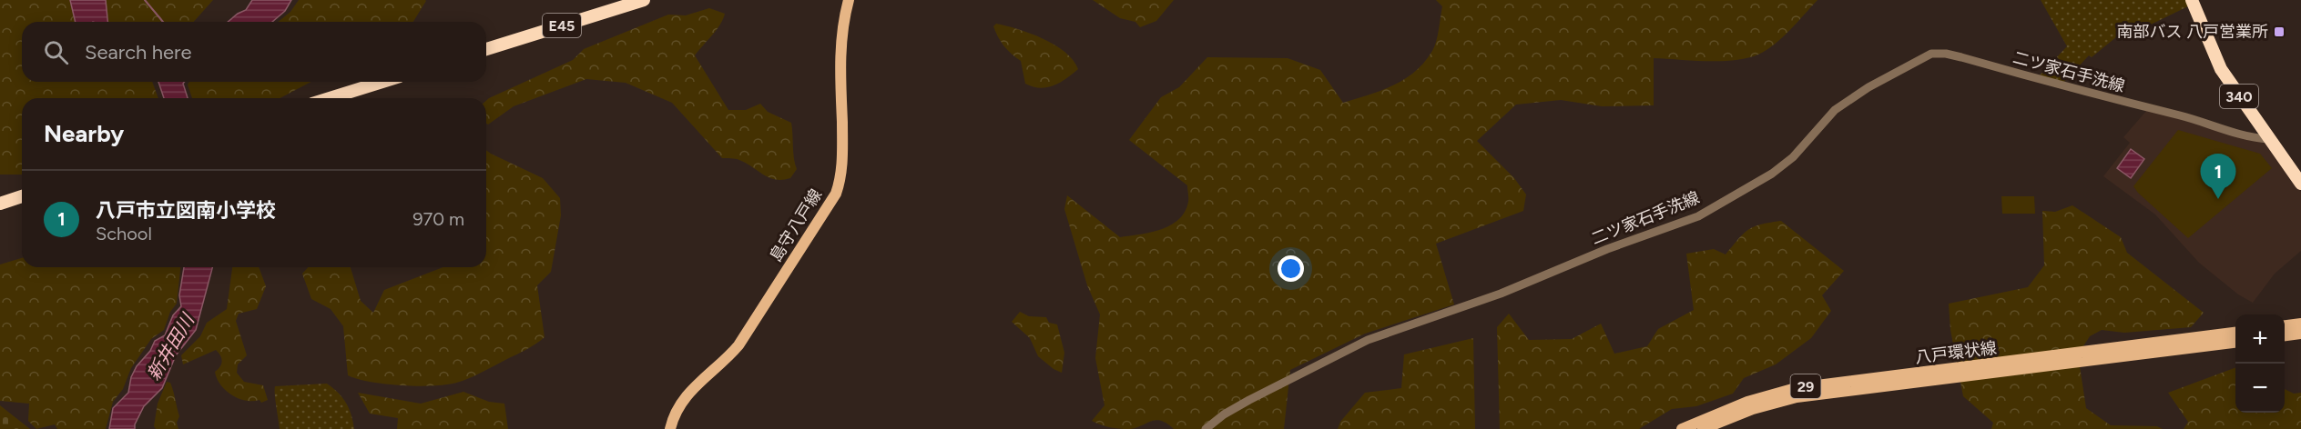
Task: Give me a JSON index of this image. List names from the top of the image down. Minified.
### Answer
{"streets":{"highway":["E45","340"],"main road":["島守八戸線","八戸環状線","29"],"street":["二ツ家石手洗線"]},"crossings":[["二ツ家石手洗線","340"]],"water":["新井田川"],"places":{"transit":["南部バス 八戸営業所"]},"page":{"search":"Search here","heading":"Nearby","pins":"1","list":[{"mark":"1","name":"八戸市立図南小学校","note":"School","value":"970 m"}],"map_buttons":["+","−"]}}
